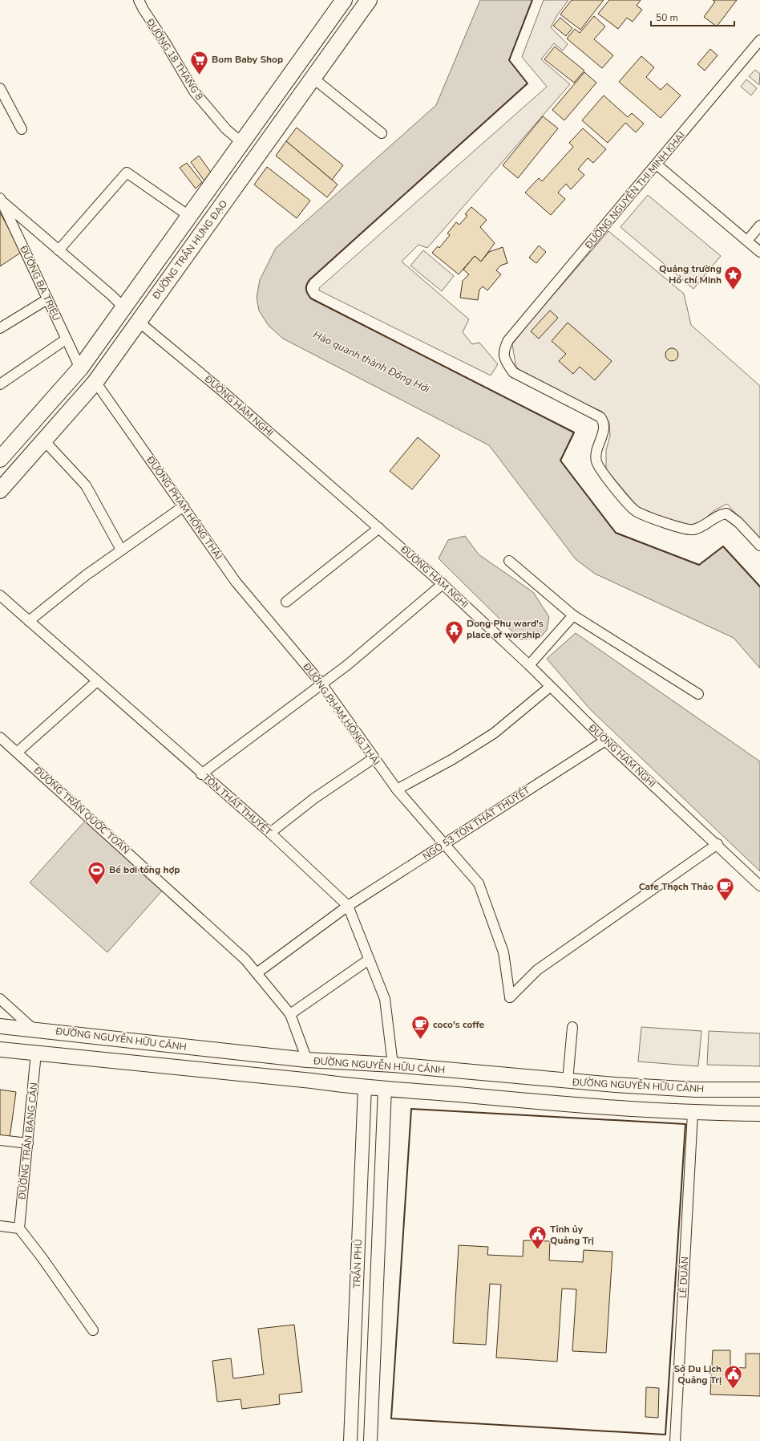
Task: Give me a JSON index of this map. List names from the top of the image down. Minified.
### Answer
{"streets":{"main road":["ĐƯỜNG TRẦN HƯNG ĐẠO","ĐƯỜNG NGUYỄN HỮU CẢNH"],"street":["ĐƯỜNG 18 THÁNG 8","ĐƯỜNG NGUYỄN THỊ MINH KHAI","ĐƯỜNG BÀ TRIỆU","ĐƯỜNG HÀM NGHI","ĐƯỜNG PHẠM HỒNG THÁI","TÔN THẤT THUYẾT","ĐƯỜNG TRẦN QUỐC TOẢN","NGÕ 53 TÔN THẤT THUYẾT","ĐƯỜNG TRẦN BANG CẤN","TRẦN PHÚ","LÊ DUẨN"]},"crossings":[["ĐƯỜNG 18 THÁNG 8","ĐƯỜNG TRẦN HƯNG ĐẠO"],["ĐƯỜNG TRẦN HƯNG ĐẠO","ĐƯỜNG BÀ TRIỆU"],["ĐƯỜNG TRẦN HƯNG ĐẠO","ĐƯỜNG HÀM NGHI"],["ĐƯỜNG TRẦN HƯNG ĐẠO","ĐƯỜNG PHẠM HỒNG THÁI"],["ĐƯỜNG HÀM NGHI","ĐƯỜNG PHẠM HỒNG THÁI"],["ĐƯỜNG HÀM NGHI","NGÕ 53 TÔN THẤT THUYẾT"],["ĐƯỜNG PHẠM HỒNG THÁI","NGÕ 53 TÔN THẤT THUYẾT"],["TÔN THẤT THUYẾT","NGÕ 53 TÔN THẤT THUYẾT"],["TÔN THẤT THUYẾT","ĐƯỜNG NGUYỄN HỮU CẢNH"],["ĐƯỜNG TRẦN QUỐC TOẢN","NGÕ 53 TÔN THẤT THUYẾT"],["ĐƯỜNG TRẦN QUỐC TOẢN","ĐƯỜNG NGUYỄN HỮU CẢNH"],["ĐƯỜNG NGUYỄN HỮU CẢNH","ĐƯỜNG TRẦN BANG CẤN"],["ĐƯỜNG NGUYỄN HỮU CẢNH","TRẦN PHÚ"],["ĐƯỜNG NGUYỄN HỮU CẢNH","LÊ DUẨN"]],"water":["Hào quanh thành Đồng Hới"],"places":{"supermarket":["Bom Baby Shop"],"place":["Quảng trường Hồ chí Minh"],"temple":["Dong Phu ward's place of worship"],"sports":["Bể bơi tổng hợp"],"cafe":["Cafe Thạch Thảo","coco's coffe"],"public building":["Tỉnh ủy Quảng Trị","Sở Du Lịch Quảng Trị"]},"scale_bar":"50 m"}
